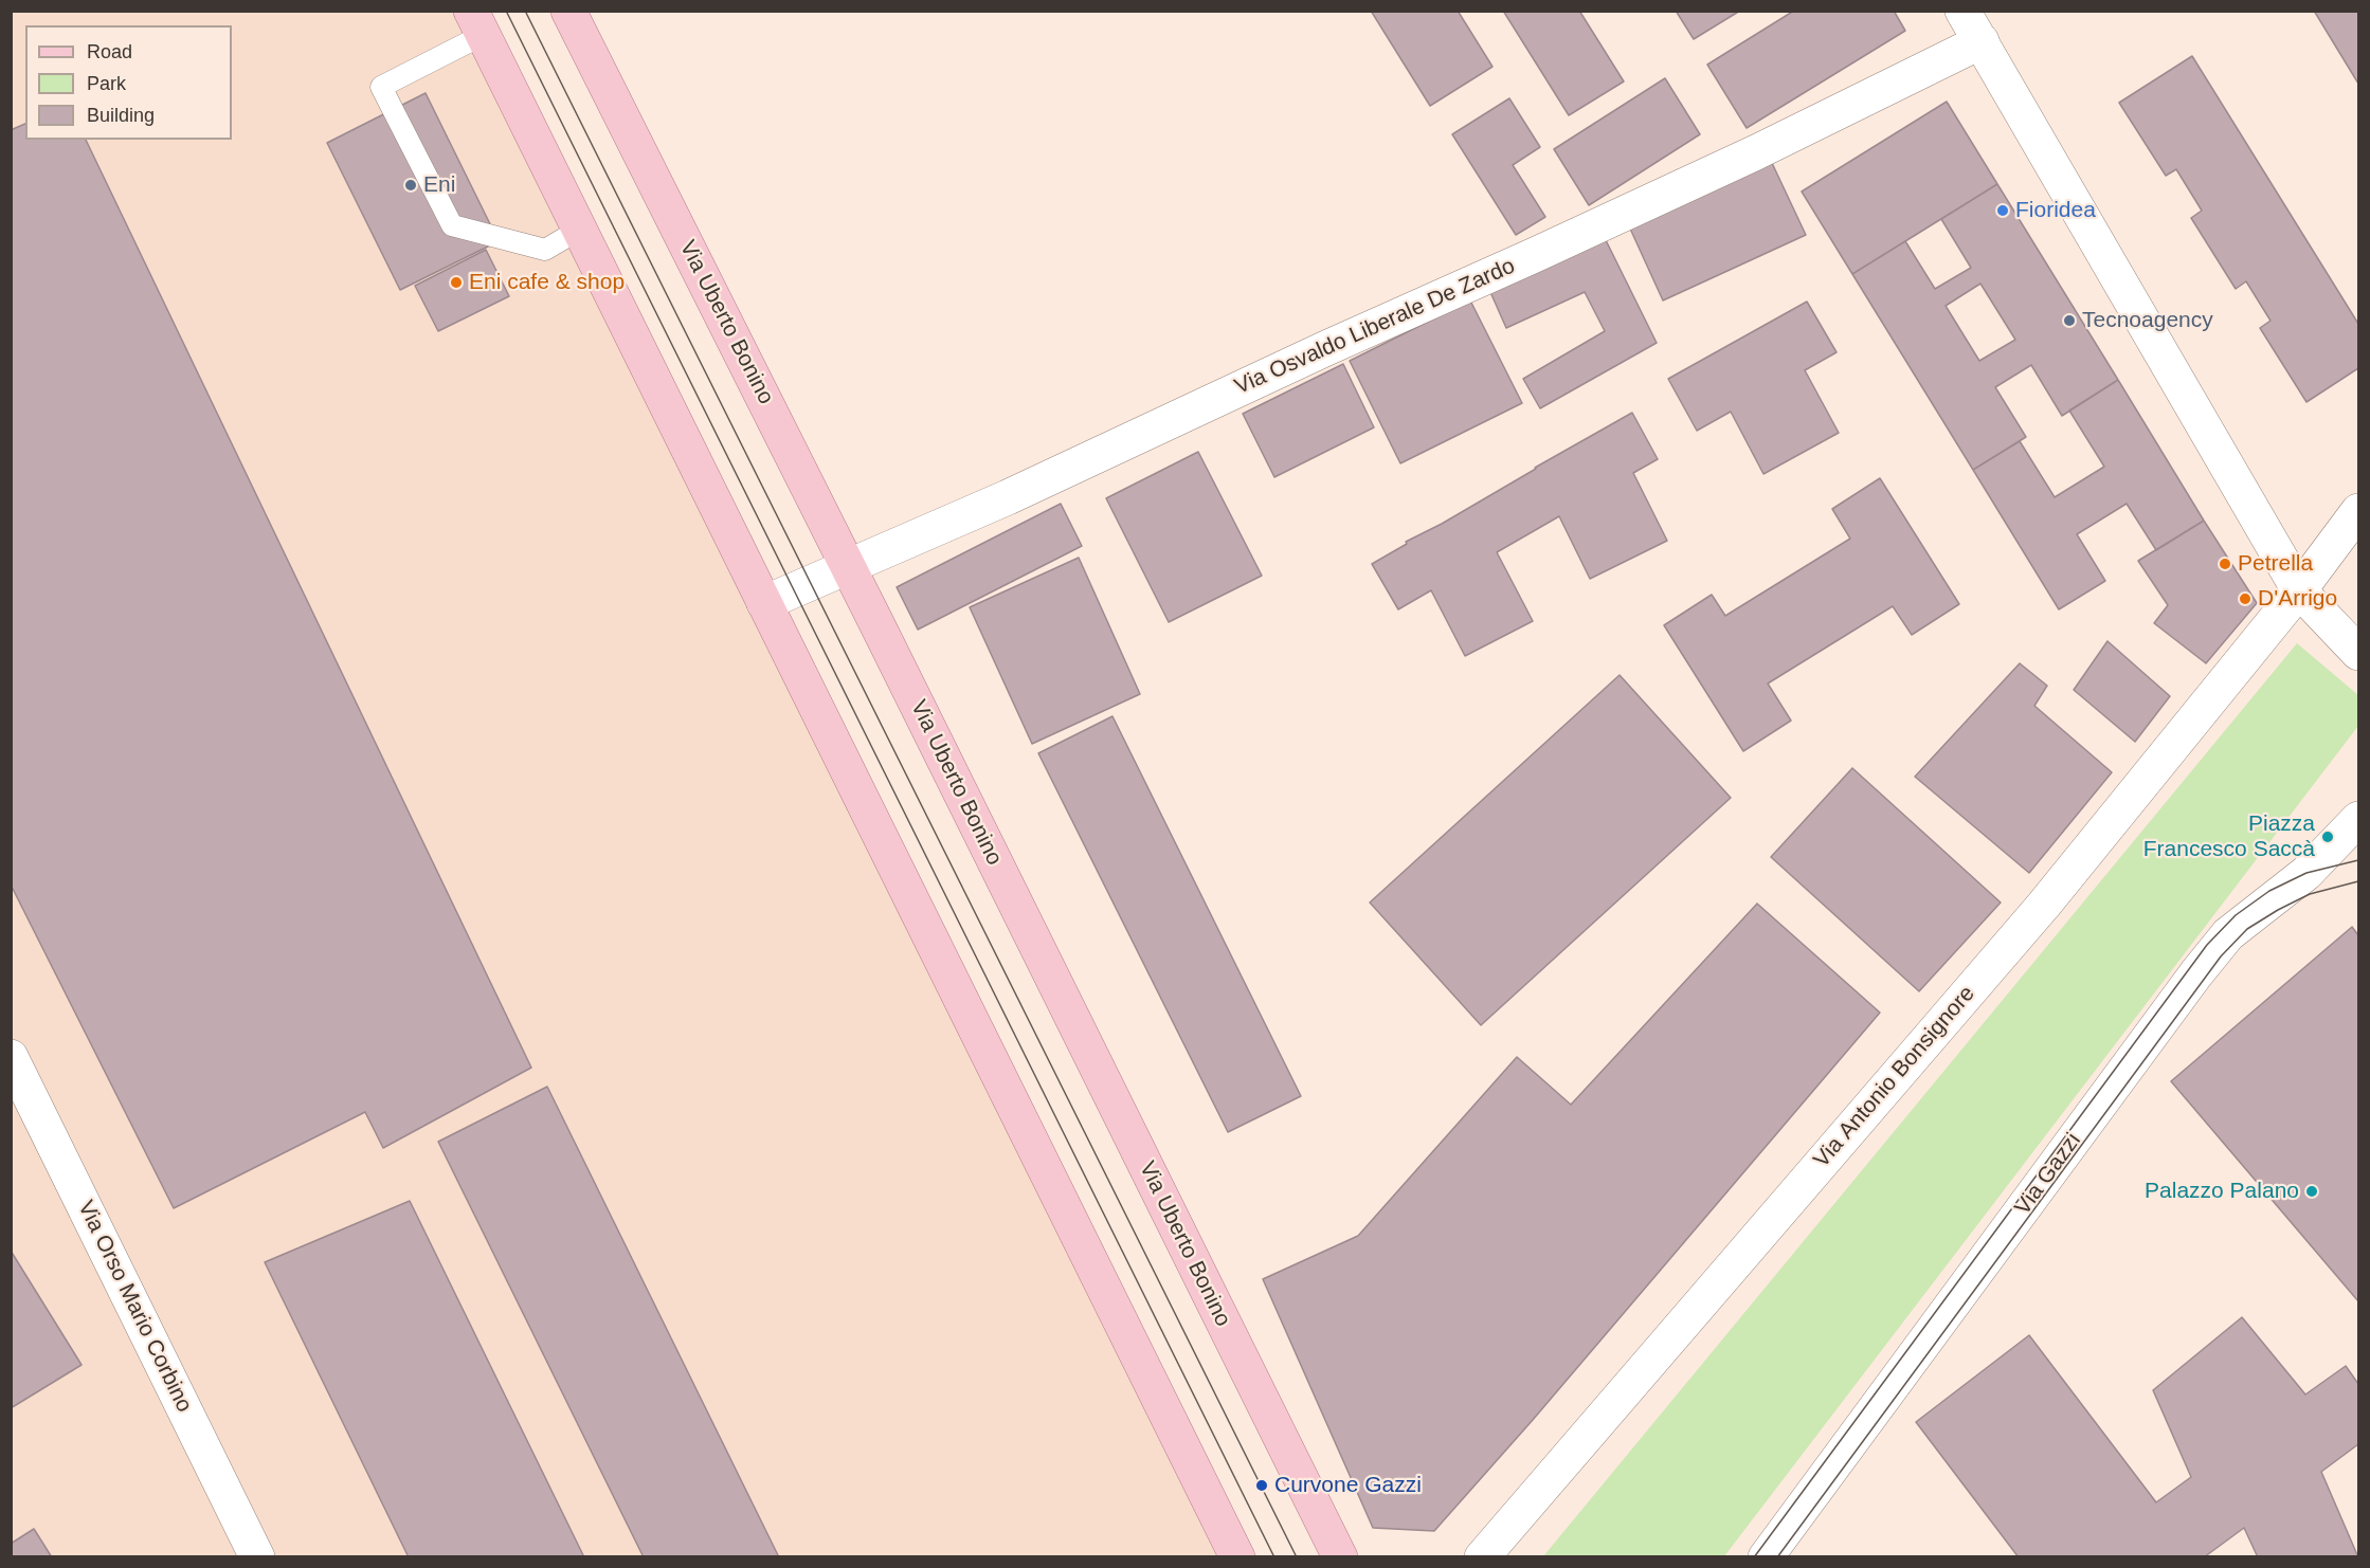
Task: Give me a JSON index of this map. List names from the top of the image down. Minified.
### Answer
{"streets":{"main road":["Via Uberto Bonino"],"street":["Via Osvaldo Liberale De Zardo","Via Antonio Bonsignore","Via Gazzi","Via Orso Mario Corbino"]},"crossings":[["Via Uberto Bonino","Via Osvaldo Liberale De Zardo"]],"places":["Eni","Fioridea","Eni cafe & shop","Tecnoagency","Petrella","D'Arrigo","Piazza Francesco Saccà","Palazzo Palano","Curvone Gazzi"],"legend":["Road","Park","Building"]}
